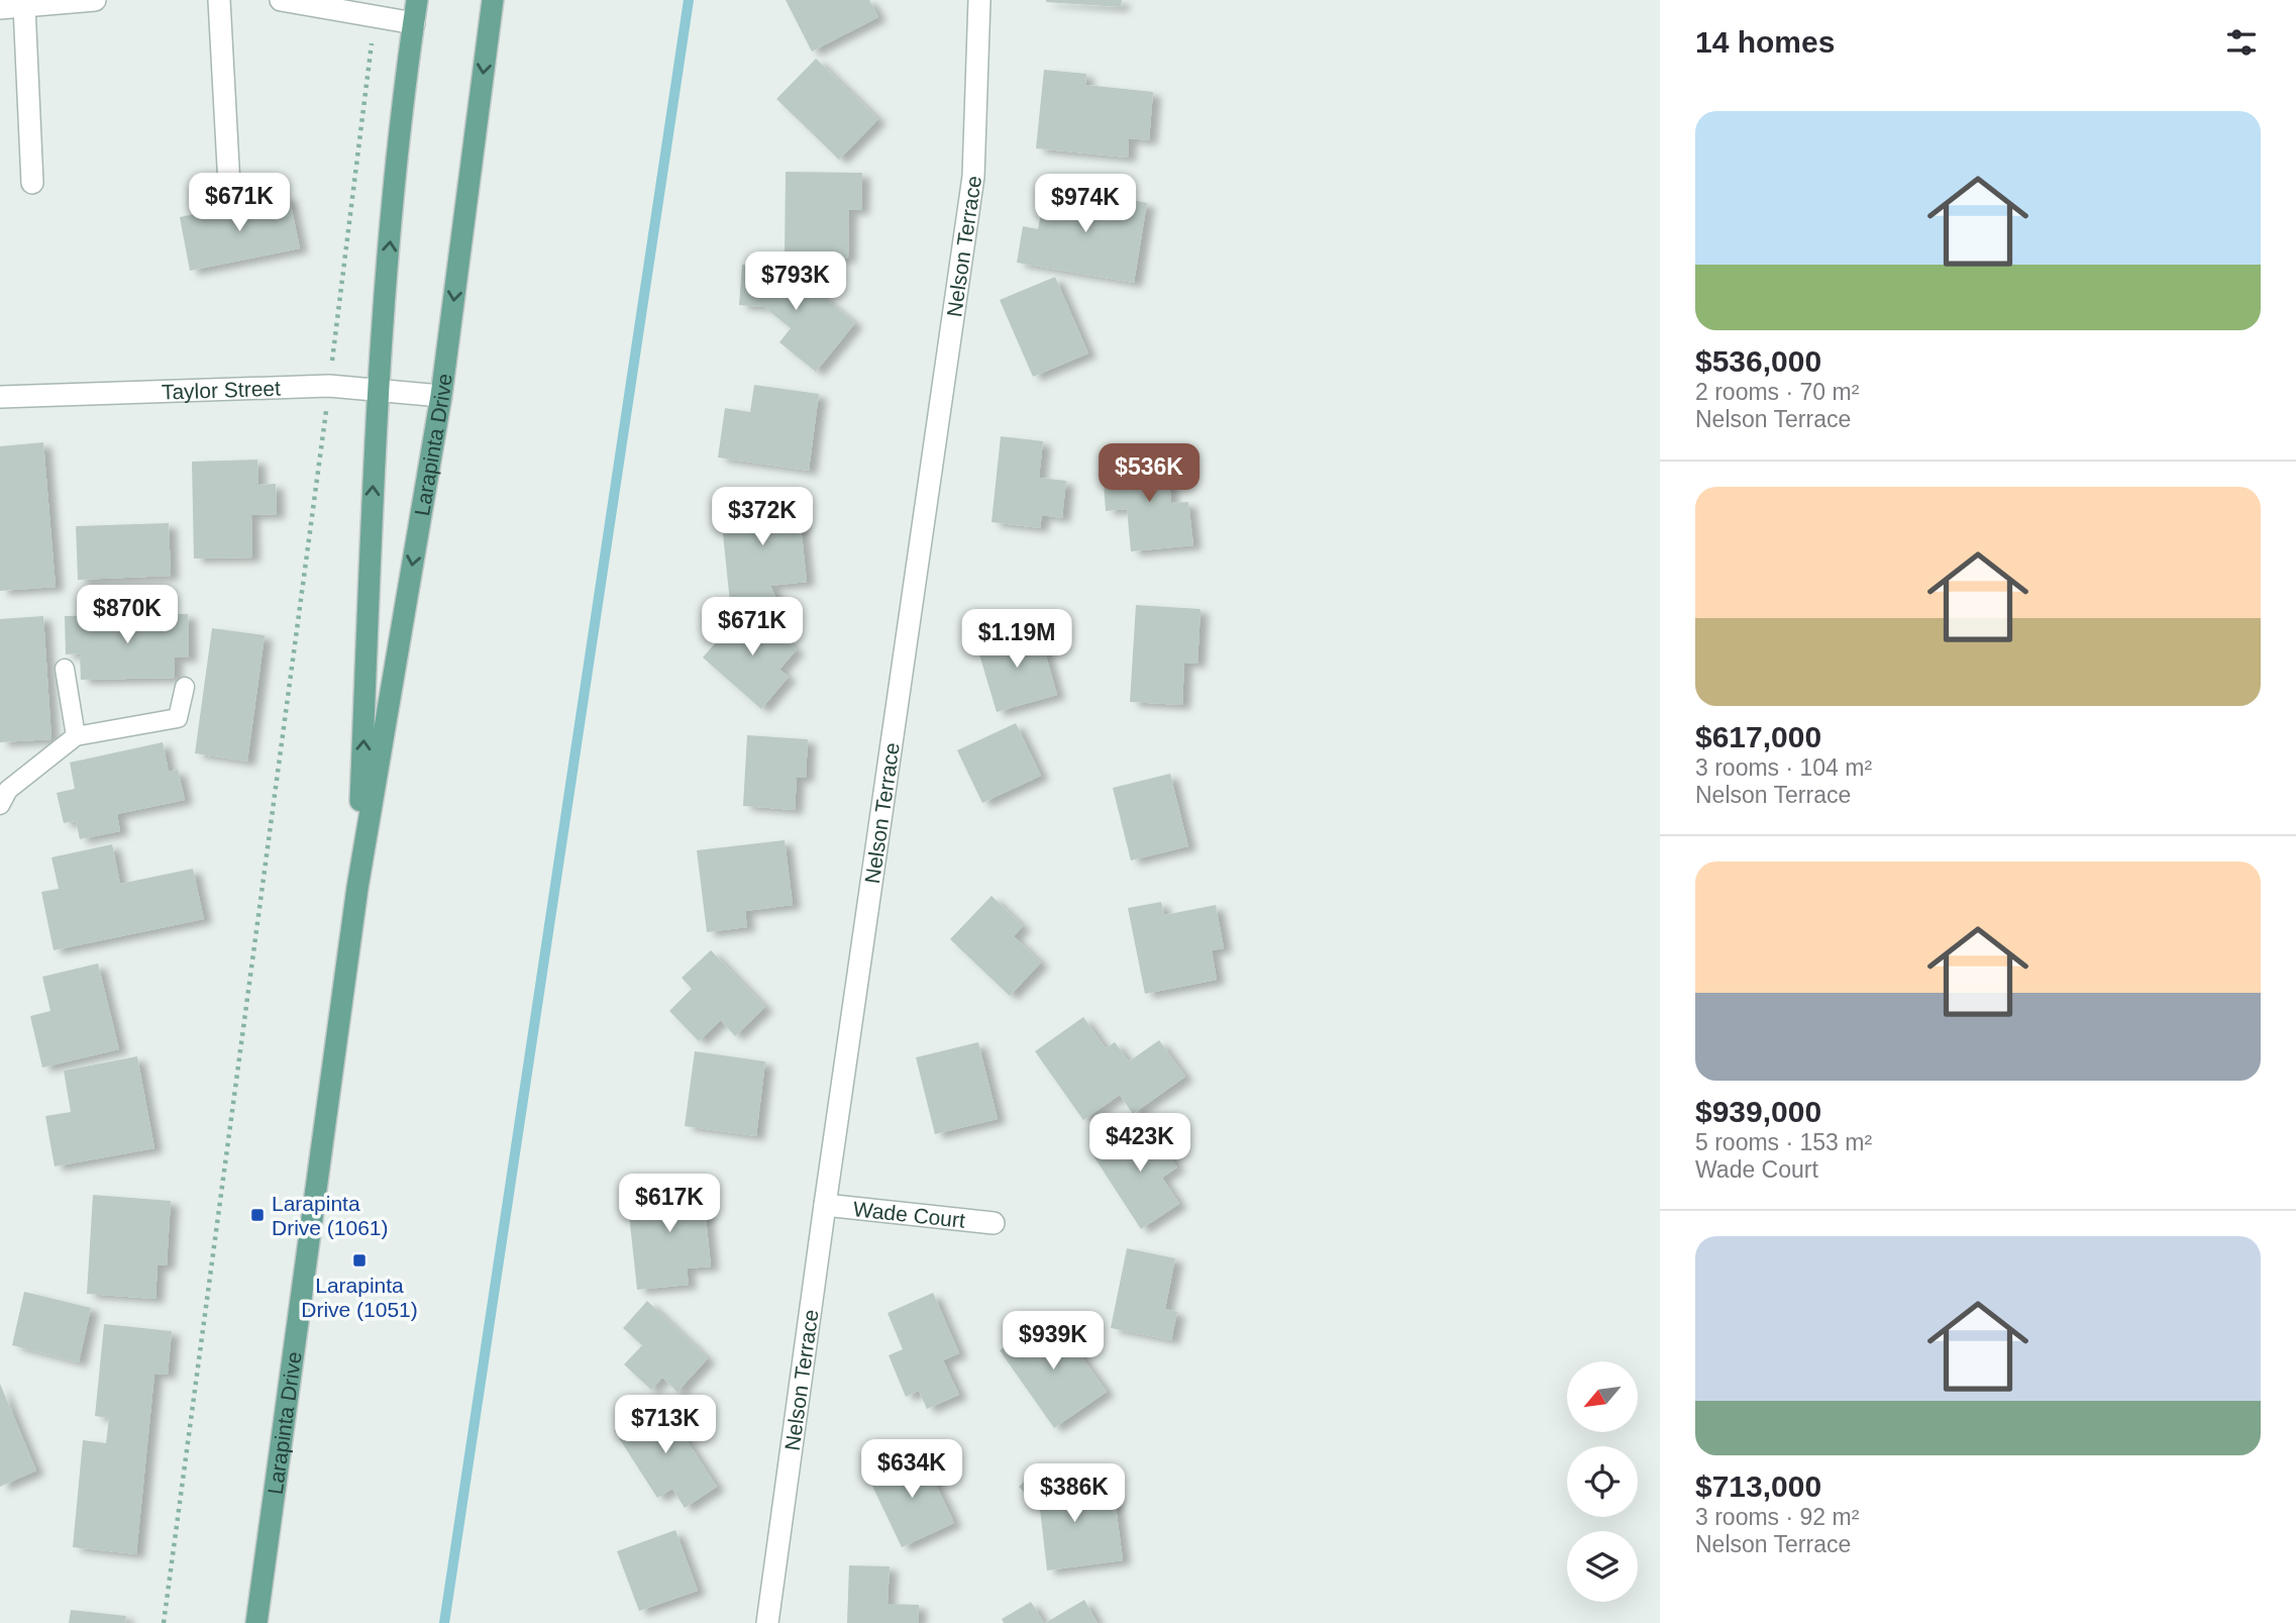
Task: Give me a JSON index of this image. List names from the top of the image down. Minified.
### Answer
{"streets":{"main road":["Larapinta Drive"],"street":["Nelson Terrace","Taylor Street","Wade Court"]},"crossings":[["Nelson Terrace","Wade Court"],["Taylor Street","Larapinta Drive"]],"places":{"transit":["Larapinta Drive (1061)","Larapinta Drive (1051)"]},"north":"bottom left","page":{"heading":"14 homes","list":[{"name":"$536,000","note":"2 rooms · 70 m² · Nelson Terrace"},{"name":"$617,000","note":"3 rooms · 104 m² · Nelson Terrace"},{"name":"$939,000","note":"5 rooms · 153 m² · Wade Court"},{"name":"$713,000","note":"3 rooms · 92 m² · Nelson Terrace"}],"price":["$671K","$974K","$793K","$536K","$372K","$870K","$671K","$1.19M","$423K","$617K","$939K","$713K","$634K","$386K"]}}
